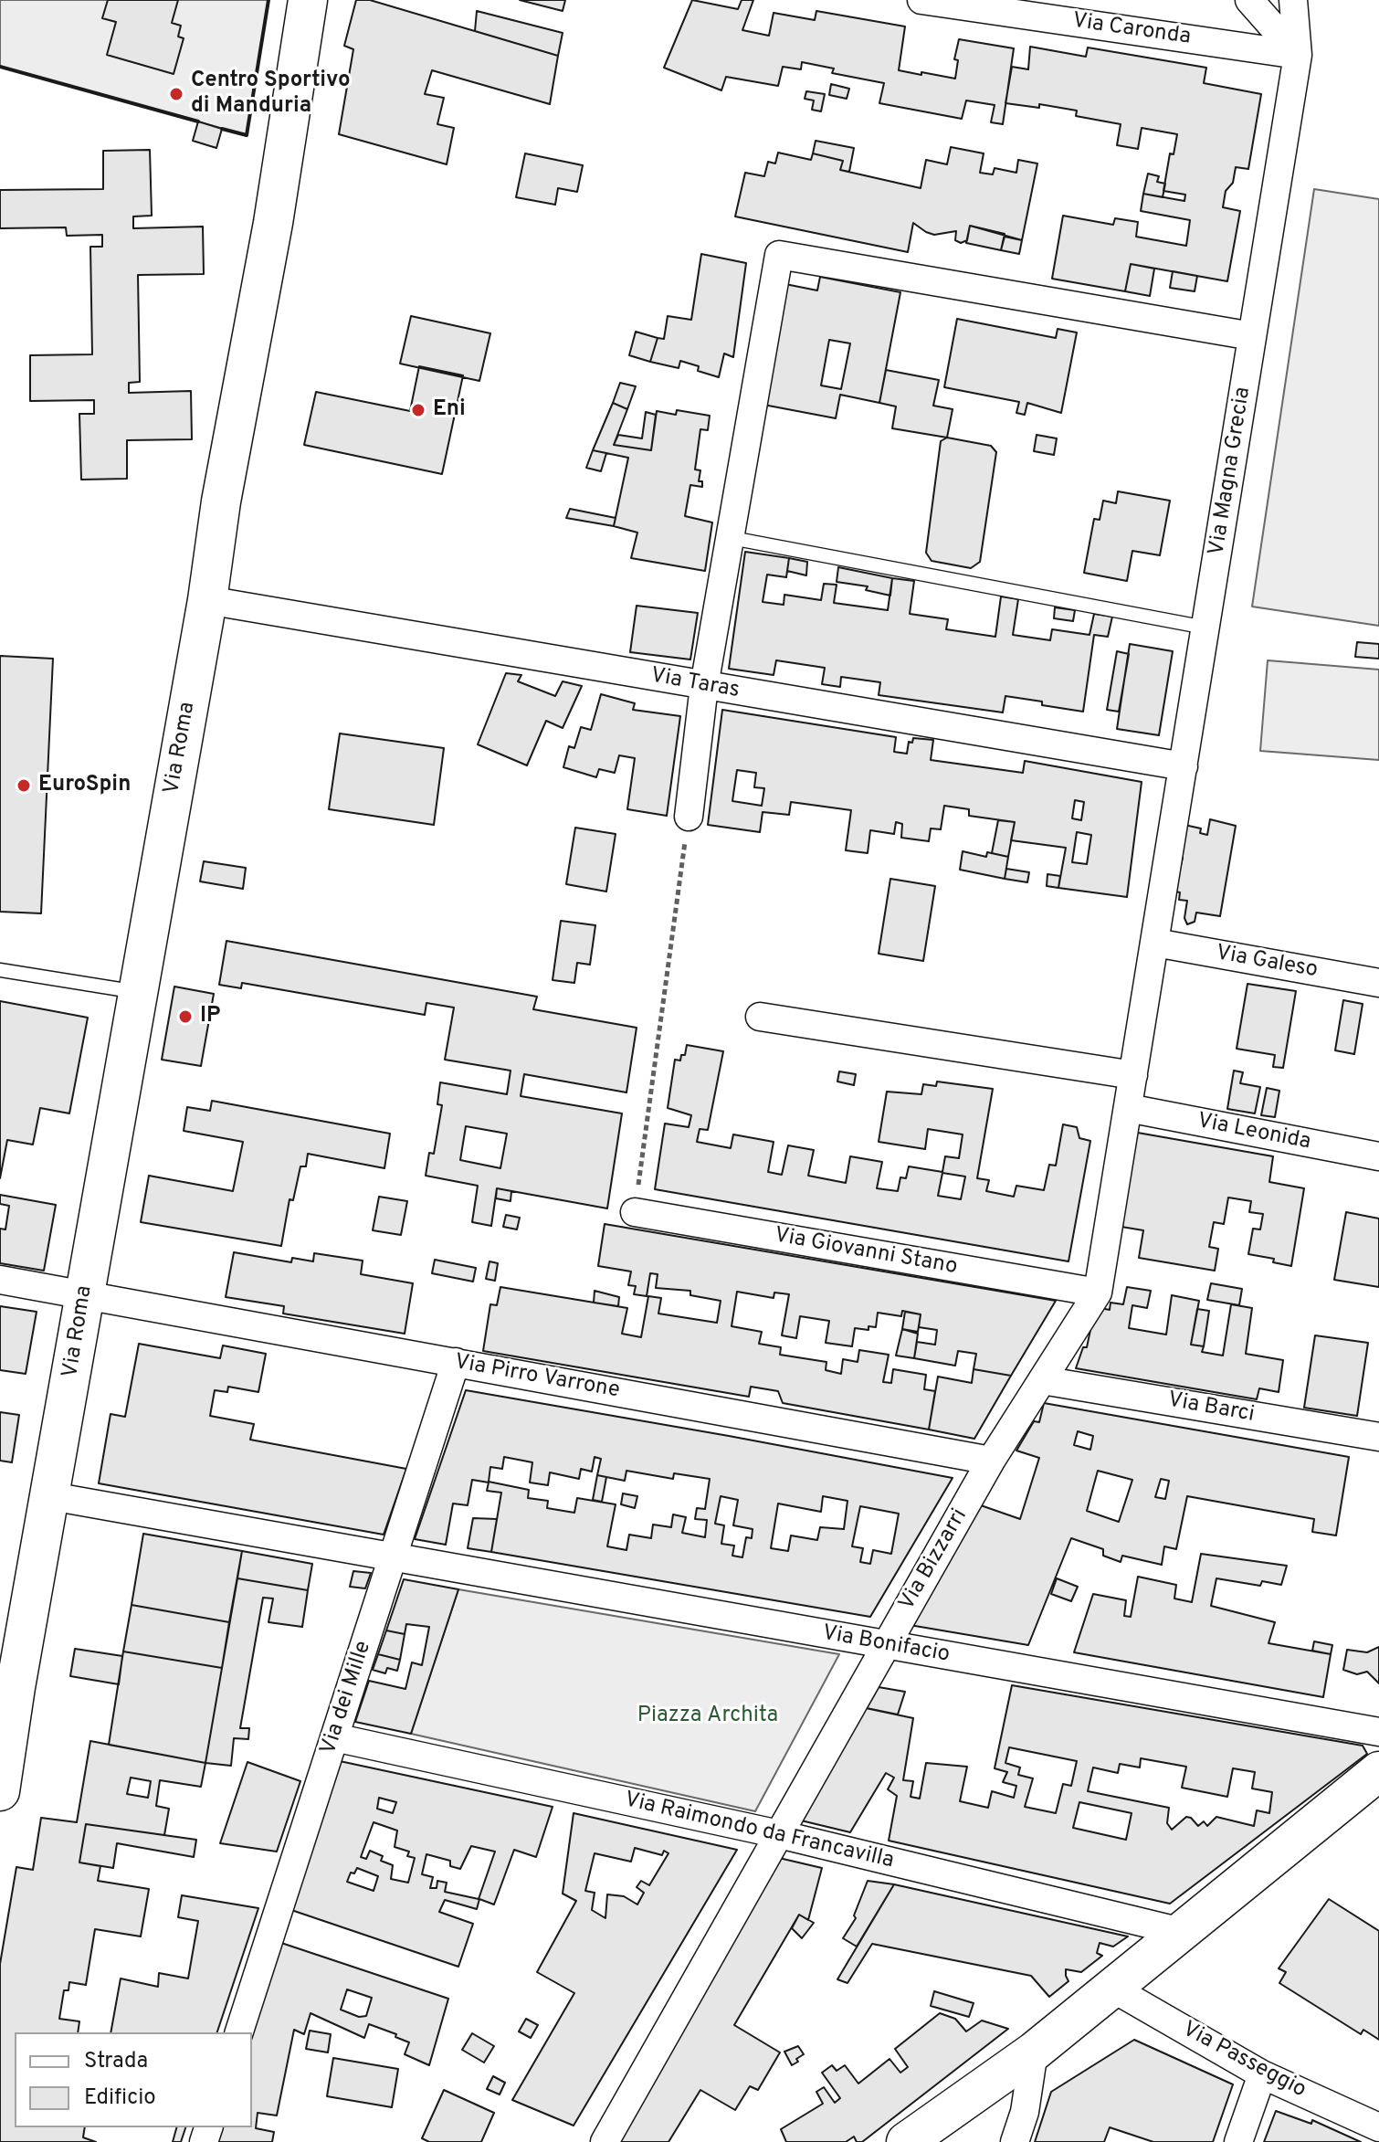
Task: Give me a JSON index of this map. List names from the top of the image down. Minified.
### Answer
{"streets":{"street":["Via Caronda","Via Magna Grecia","Via Taras","Via Roma","Via Galeso","Via Leonida","Via Giovanni Stano","Via Pirro Varrone","Via Barci","Via Bizzarri","Via Bonifacio","Via dei Mille","Via Raimondo da Francavilla","Via Passeggio"]},"crossings":[["Via Caronda","Via Magna Grecia"],["Via Magna Grecia","Via Taras"],["Via Magna Grecia","Via Galeso"],["Via Magna Grecia","Via Bizzarri"],["Via Taras","Via Roma"],["Via Roma","Via Pirro Varrone"],["Via Galeso","Via Bizzarri"],["Via Leonida","Via Bizzarri"],["Via Giovanni Stano","Via Bizzarri"],["Via Pirro Varrone","Via Bizzarri"],["Via Pirro Varrone","Via dei Mille"],["Via Barci","Via Bizzarri"],["Via Bizzarri","Via Bonifacio"],["Via Bizzarri","Via Raimondo da Francavilla"],["Via Bonifacio","Via dei Mille"],["Via dei Mille","Via Raimondo da Francavilla"]],"parks":["Piazza Archita"],"places":["Centro Sportivo di Manduria","Eni","EuroSpin","IP"],"legend":["Strada","Edificio"]}
